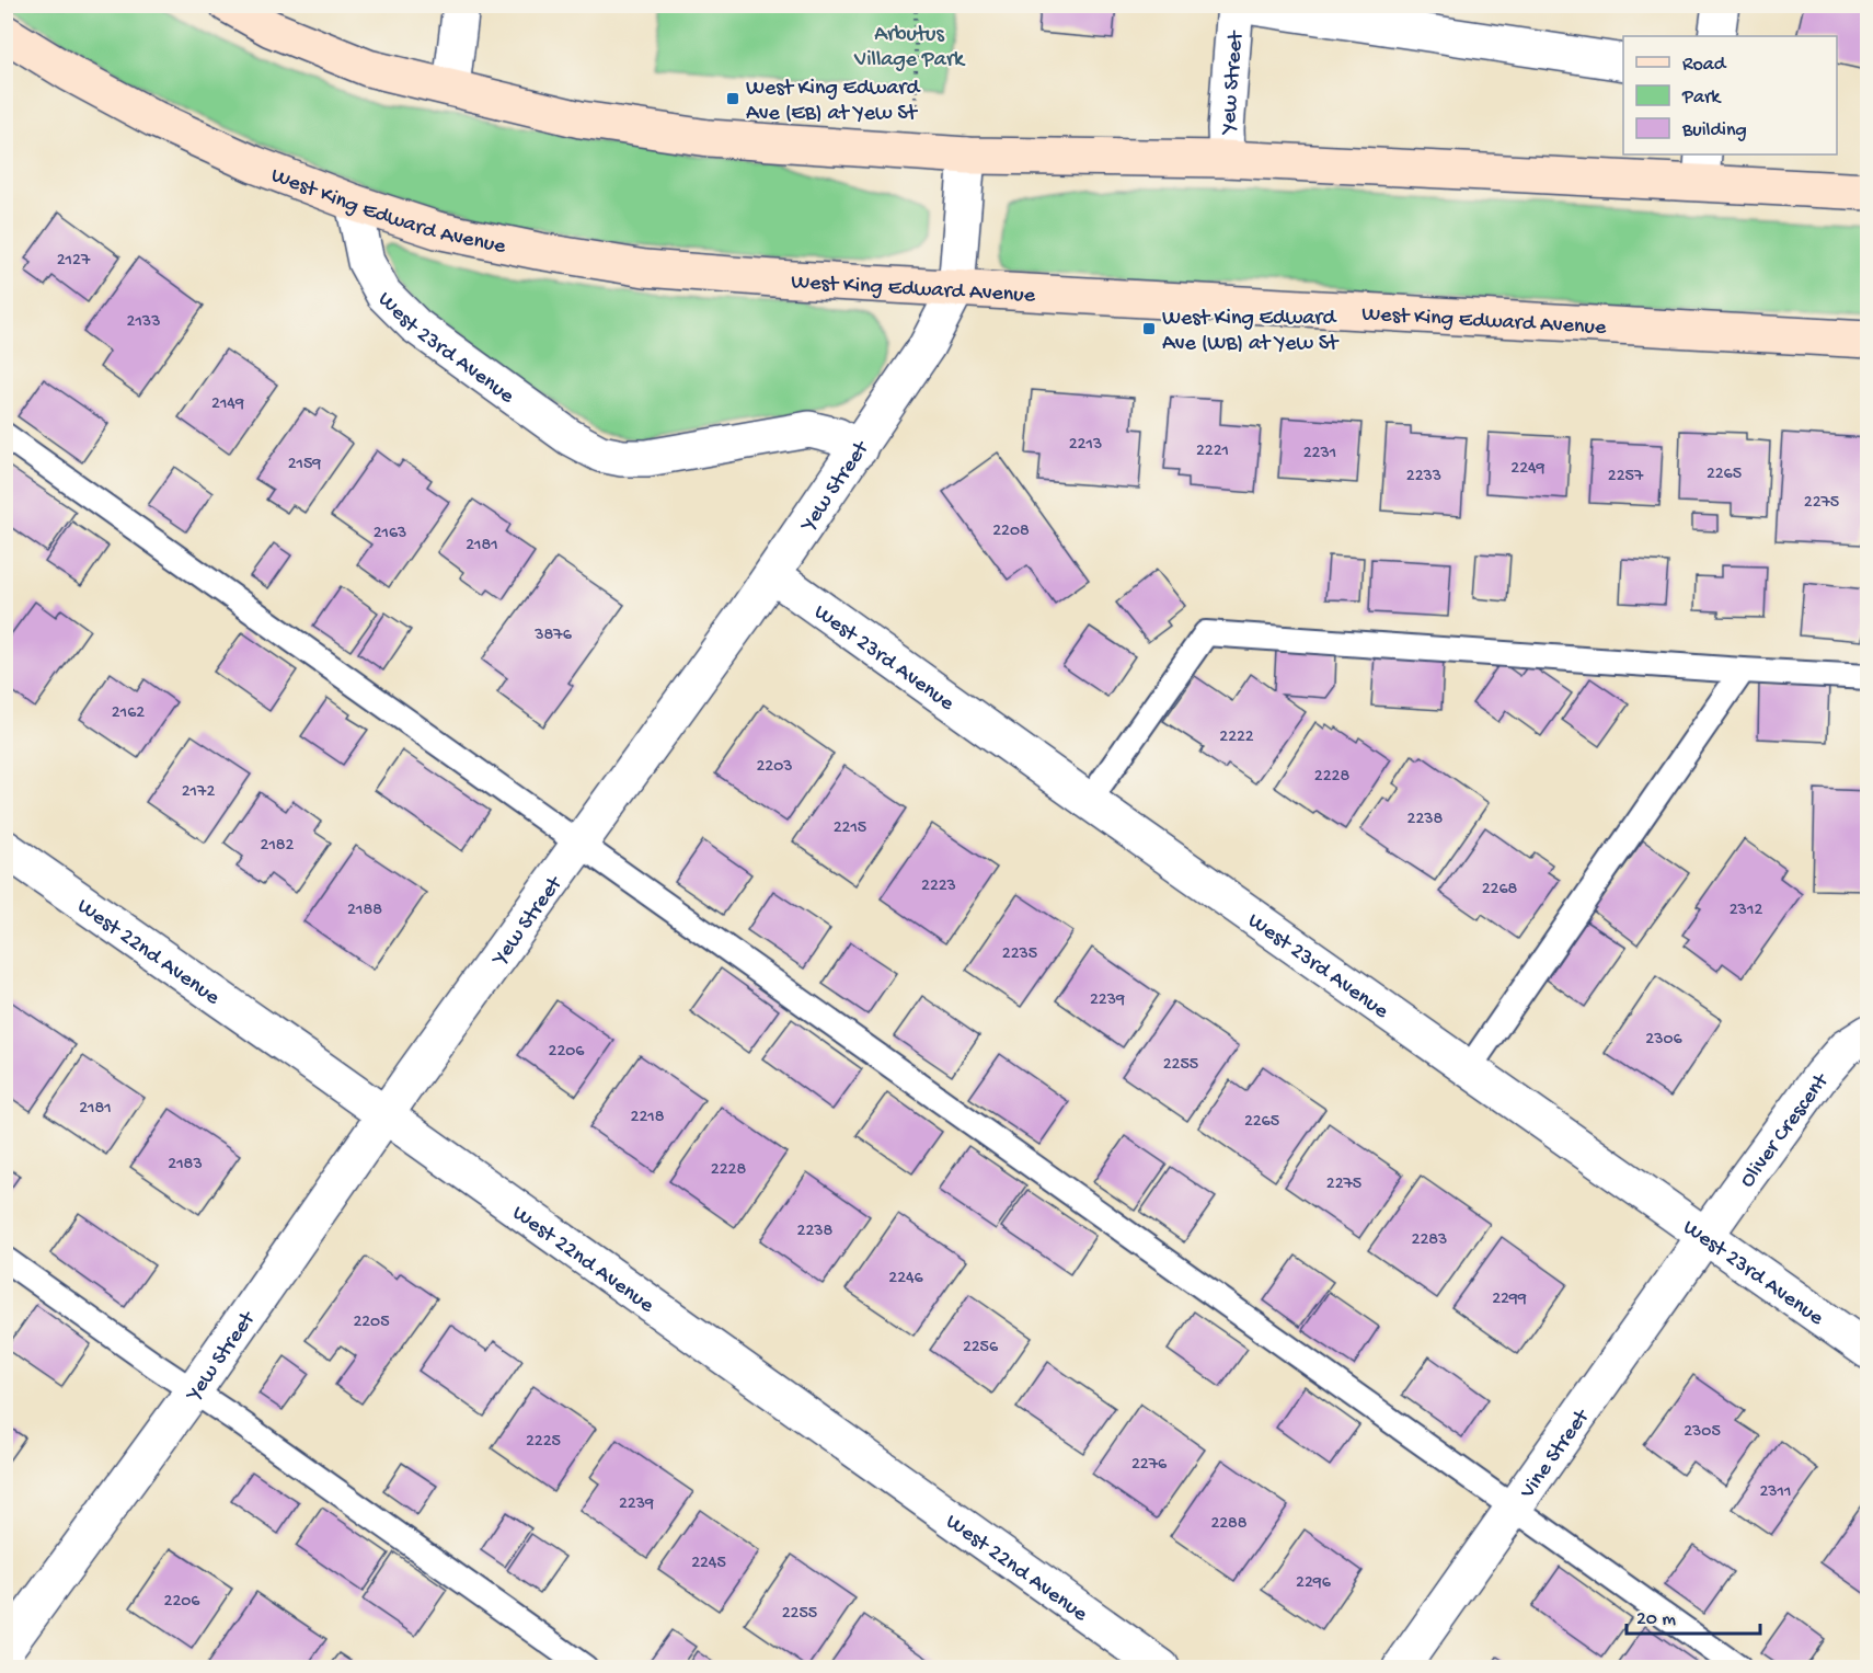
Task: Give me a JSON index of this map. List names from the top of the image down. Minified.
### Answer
{"streets":{"main road":["West King Edward Avenue"],"street":["Yew Street","West 23rd Avenue","West 22nd Avenue","Oliver Crescent","Vine Street"]},"crossings":[["Yew Street","West King Edward Avenue"],["Yew Street","West 23rd Avenue"],["Yew Street","West 22nd Avenue"],["West King Edward Avenue","West 23rd Avenue"],["West 23rd Avenue","Oliver Crescent"],["West 23rd Avenue","Vine Street"],["Oliver Crescent","Vine Street"]],"parks":["Arbutus Village Park"],"places":{"transit":["West King Edward Ave (EB) at Yew St","West King Edward Ave (WB) at Yew St"]},"house_numbers":["2127","2133","2149","2213","2221","2231","2159","2249","2265","2233","2257","2275","2208","2163","2181","3876","2162","2222","2203","2228","2172","2238","2215","2182","2223","2268","2188","2312","2235","2239","2306","2206","2255","2181","2218","2265","2183","2228","2275","2238","2283","2246","2299","2205","2256","2305","2225","2276","2311","2239","2288","2245","2296","2206","2255"],"legend":["Road","Park","Building"],"scale_bar":"20 m"}
